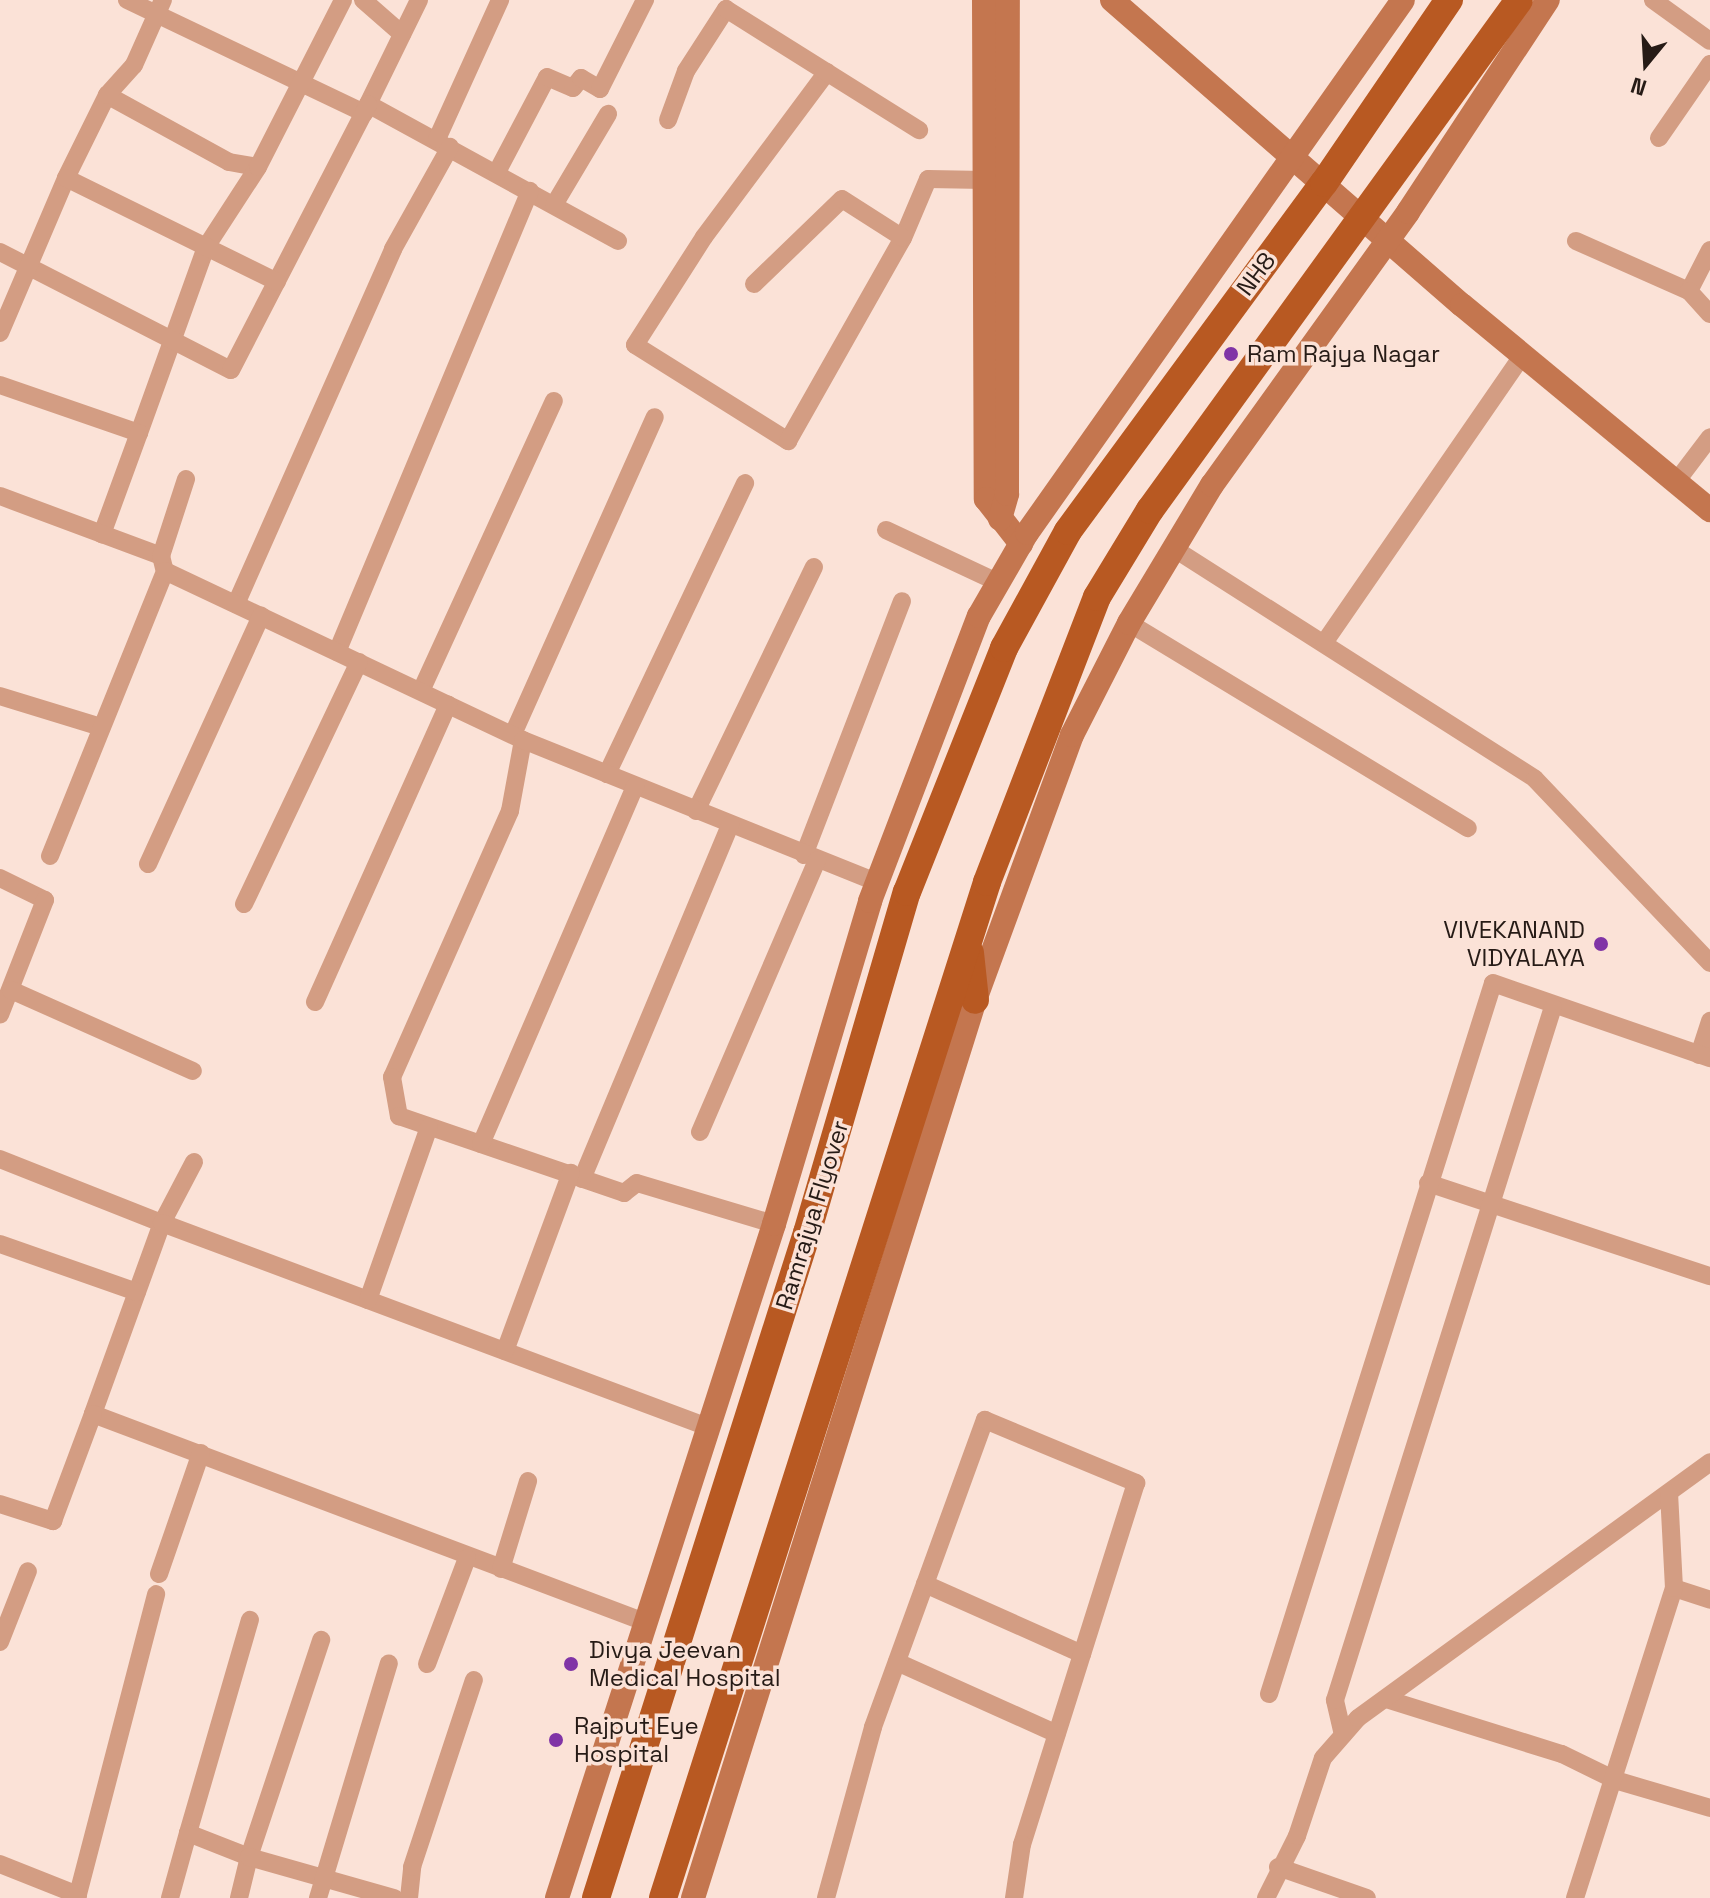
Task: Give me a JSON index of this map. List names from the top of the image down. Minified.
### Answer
{"streets":{"main road":["NH8","Ramrajya Flyover"]},"crossings":[["NH8","Ramrajya Flyover"]],"places":["Ram Rajya Nagar","VIVEKANAND VIDYALAYA","Divya Jeevan Medical Hospital","Rajput Eye Hospital"],"north":"bottom"}
